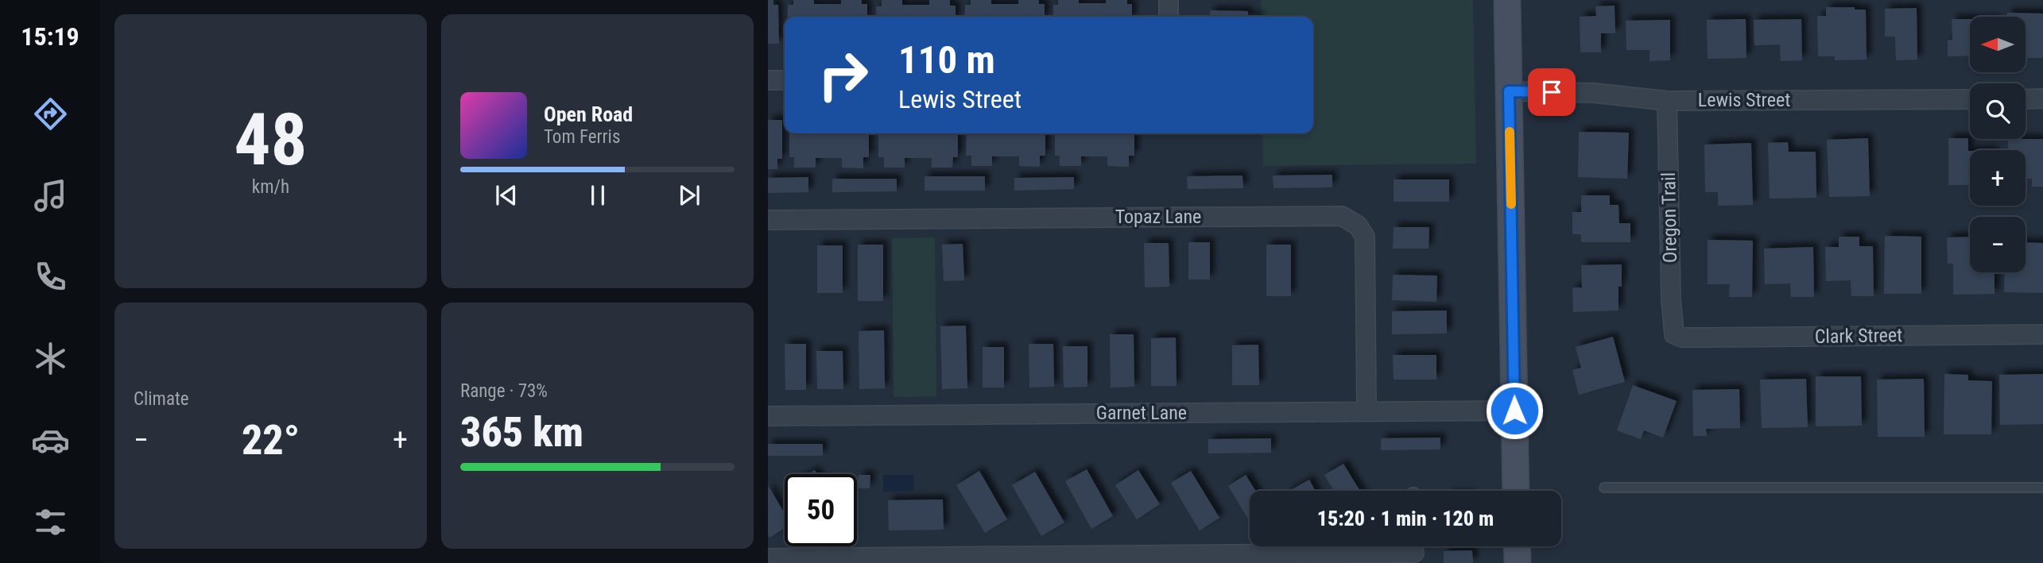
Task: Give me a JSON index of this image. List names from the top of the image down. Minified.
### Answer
{"streets":{"street":["Lewis Street","Topaz Lane","Oregon Trail","Clark Street","Garnet Lane"]},"crossings":[["Lewis Street","Oregon Trail"],["Topaz Lane","Garnet Lane"],["Oregon Trail","Clark Street"]],"north":"left","page":{"tabs":"15:19","tile":[["48","km/h"],"Climate",["Range · 73%","365 km"]],"map_buttons":["+","−"],"turn":["110 m","Lewis Street"],"song":["Open Road","Tom Ferris"],"heat":["−","22°","+"],"limit":"50","trip":"15:20 · 1 min · 120 m"}}
